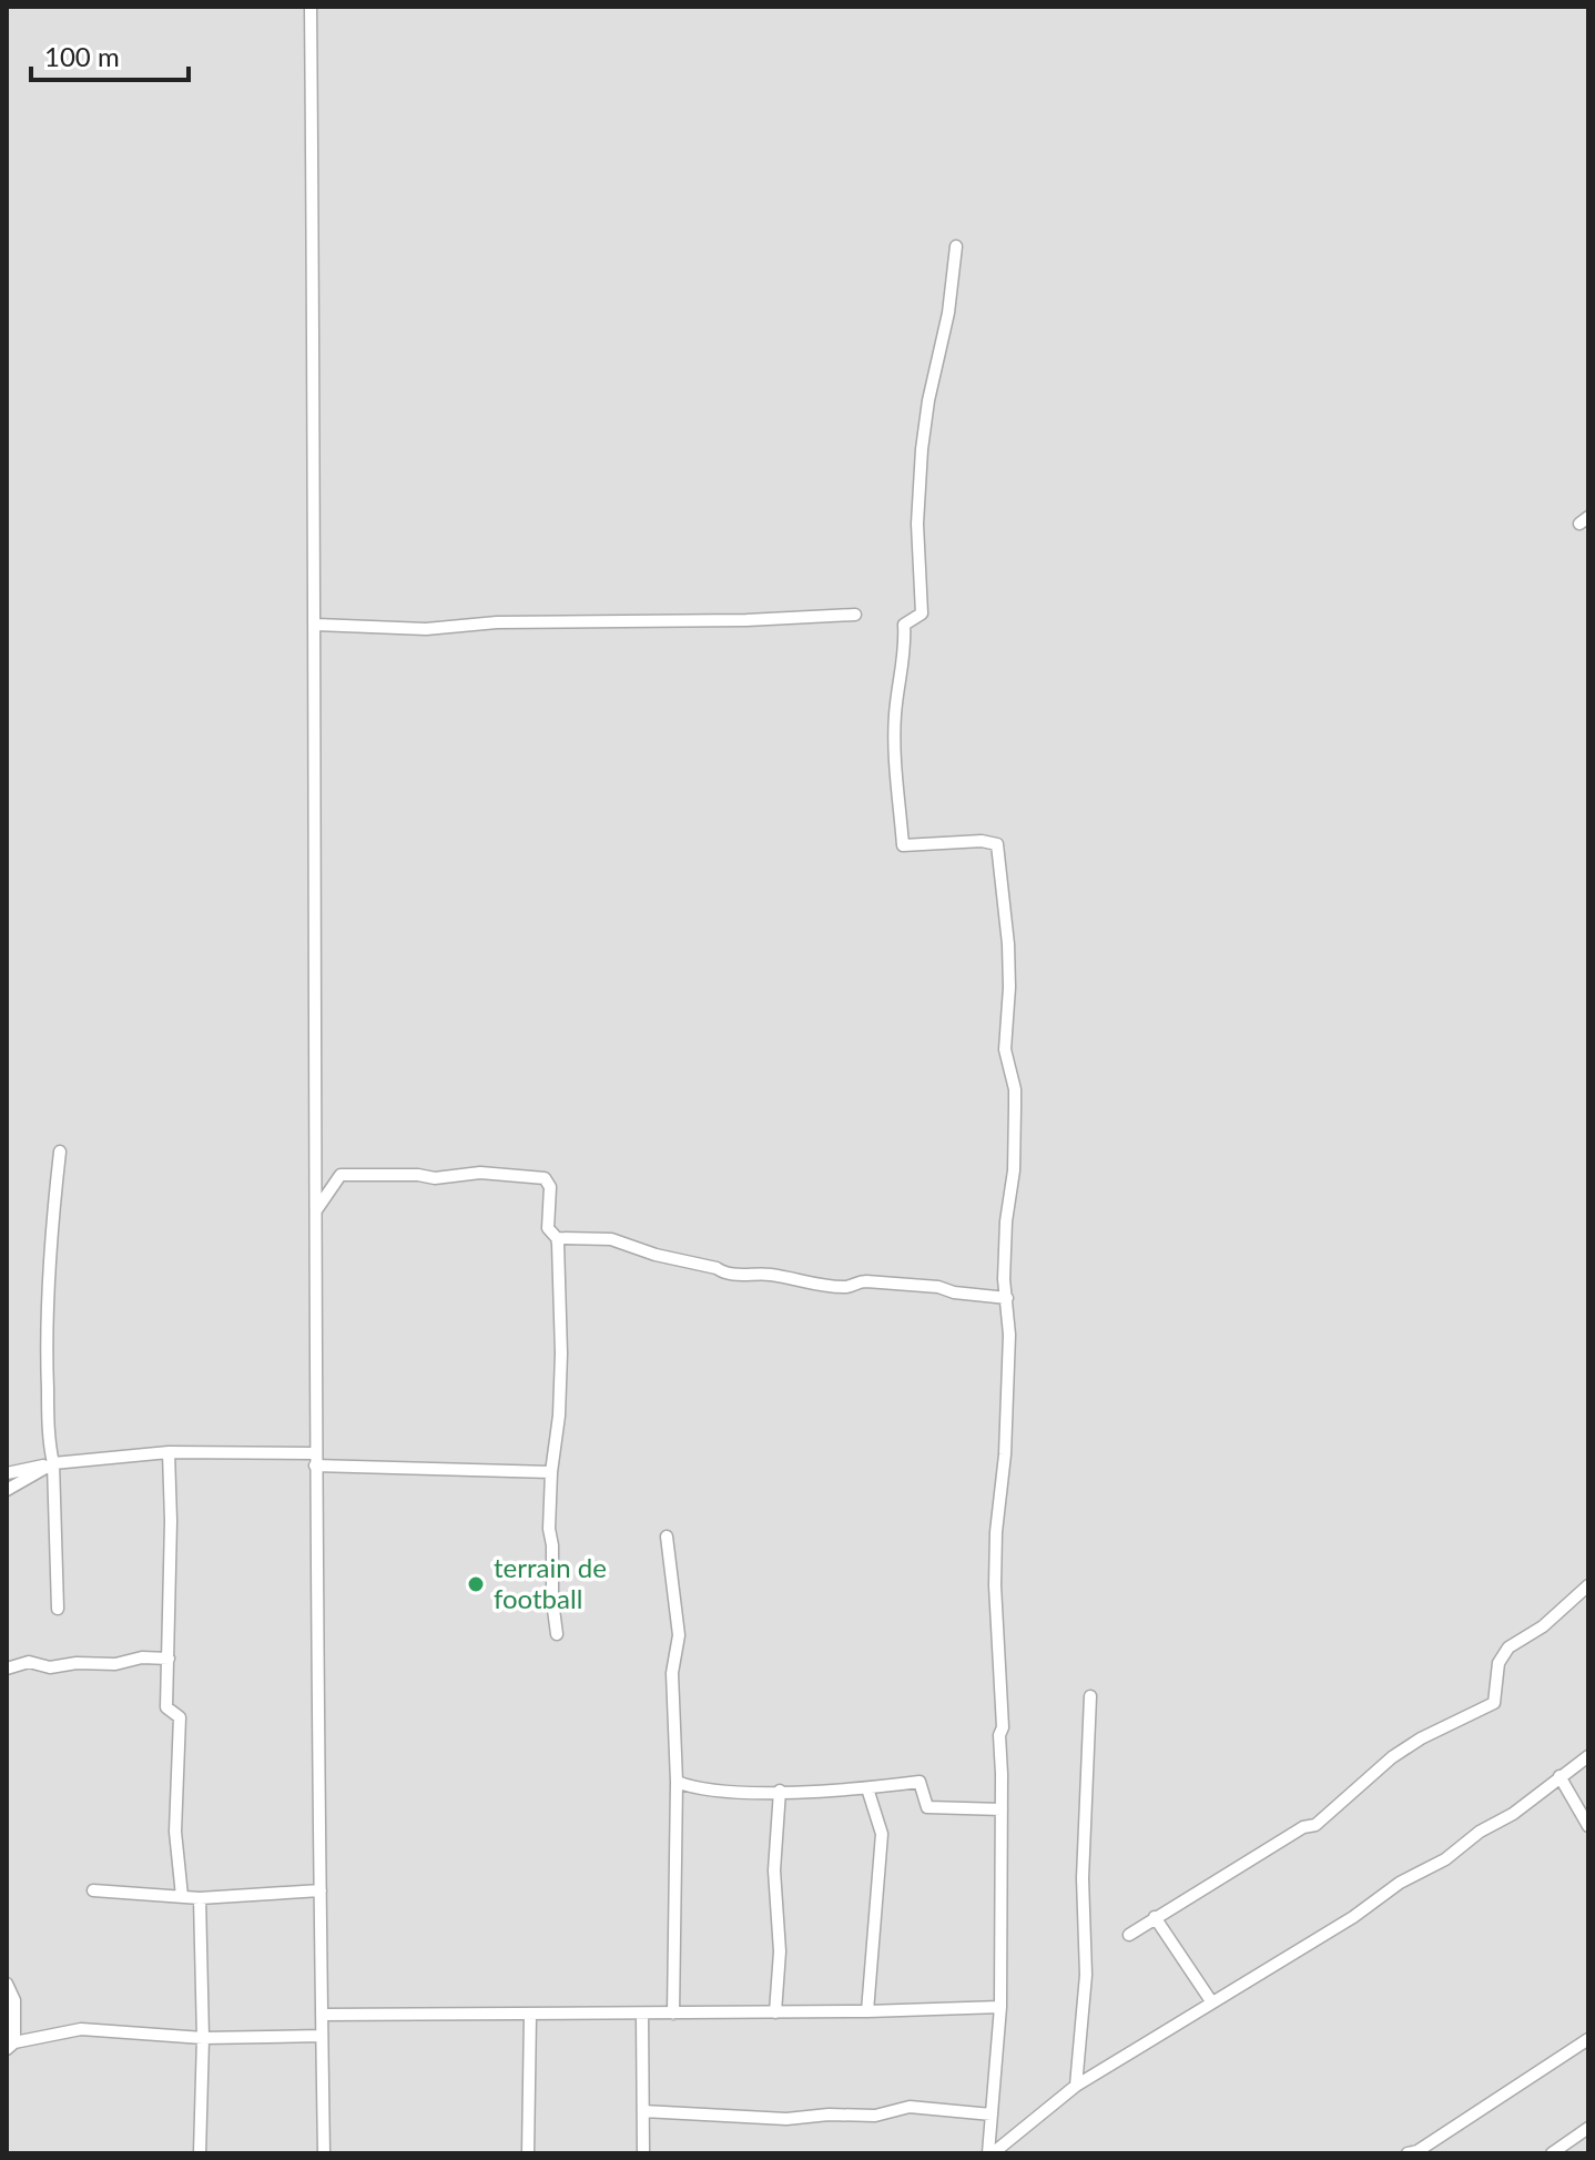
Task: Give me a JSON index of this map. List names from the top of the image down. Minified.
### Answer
{"places":["terrain de football"],"scale_bar":"100 m"}
